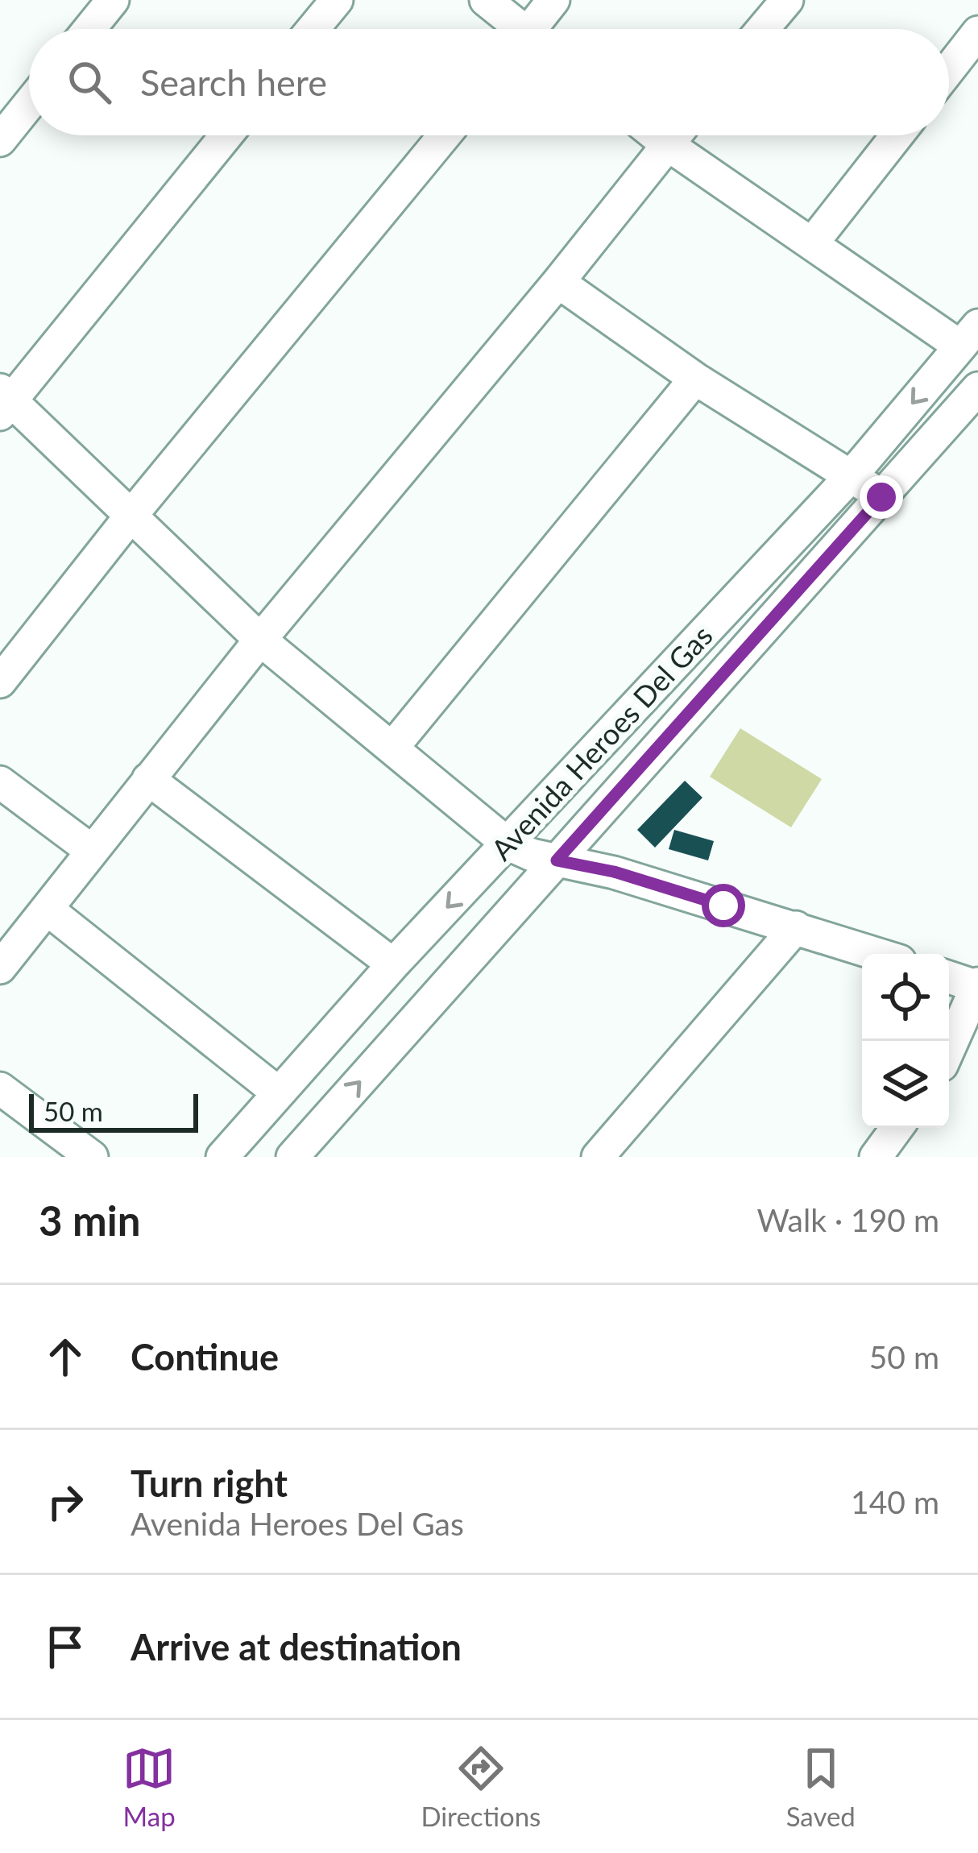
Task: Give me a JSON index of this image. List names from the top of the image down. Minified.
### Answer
{"streets":{"street":["Avenida Heroes Del Gas"]},"scale_bar":"50 m","page":{"search":"Search here","scale":"50 m","heading":["3 min","Walk · 190 m"],"list":[["Continue","50 m"],["Turn right","Avenida Heroes Del Gas","140 m"],"Arrive at destination"],"nav":["Map","Directions","Saved"]}}
